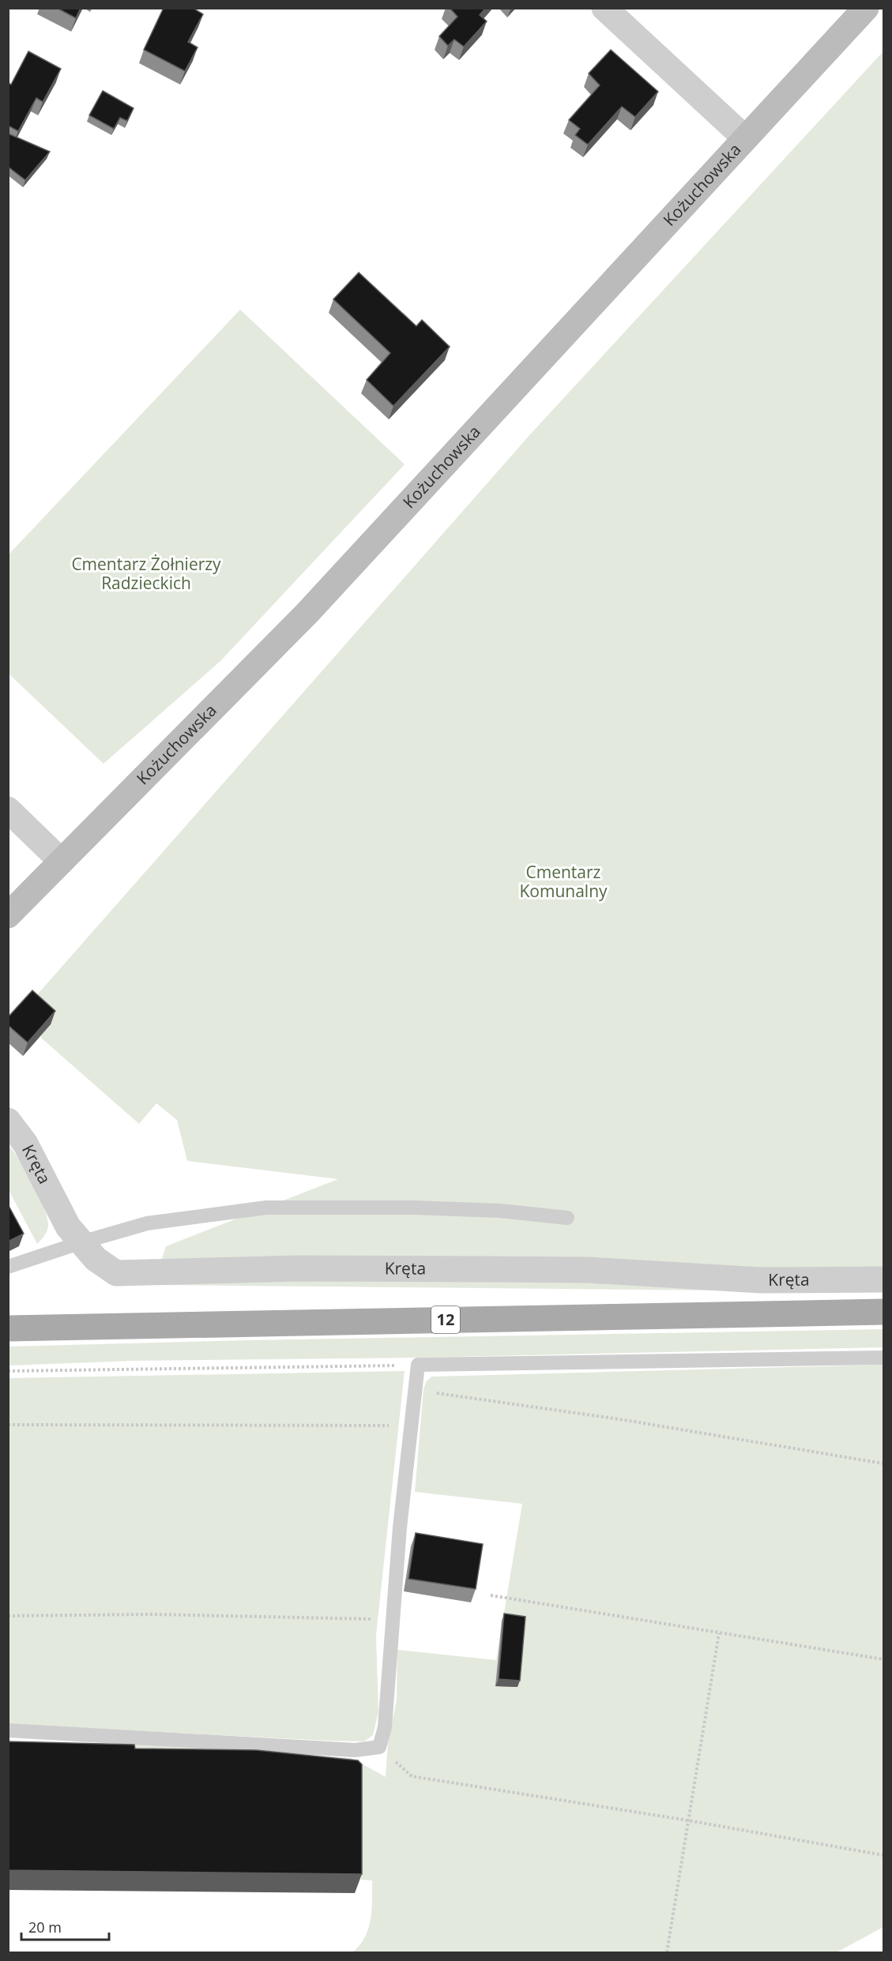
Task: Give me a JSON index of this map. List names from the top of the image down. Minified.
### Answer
{"streets":{"main road":["Kożuchowska","12"],"street":["Kręta"]},"parks":["Cmentarz Żołnierzy Radzieckich","Cmentarz Komunalny"],"scale_bar":"20 m"}
